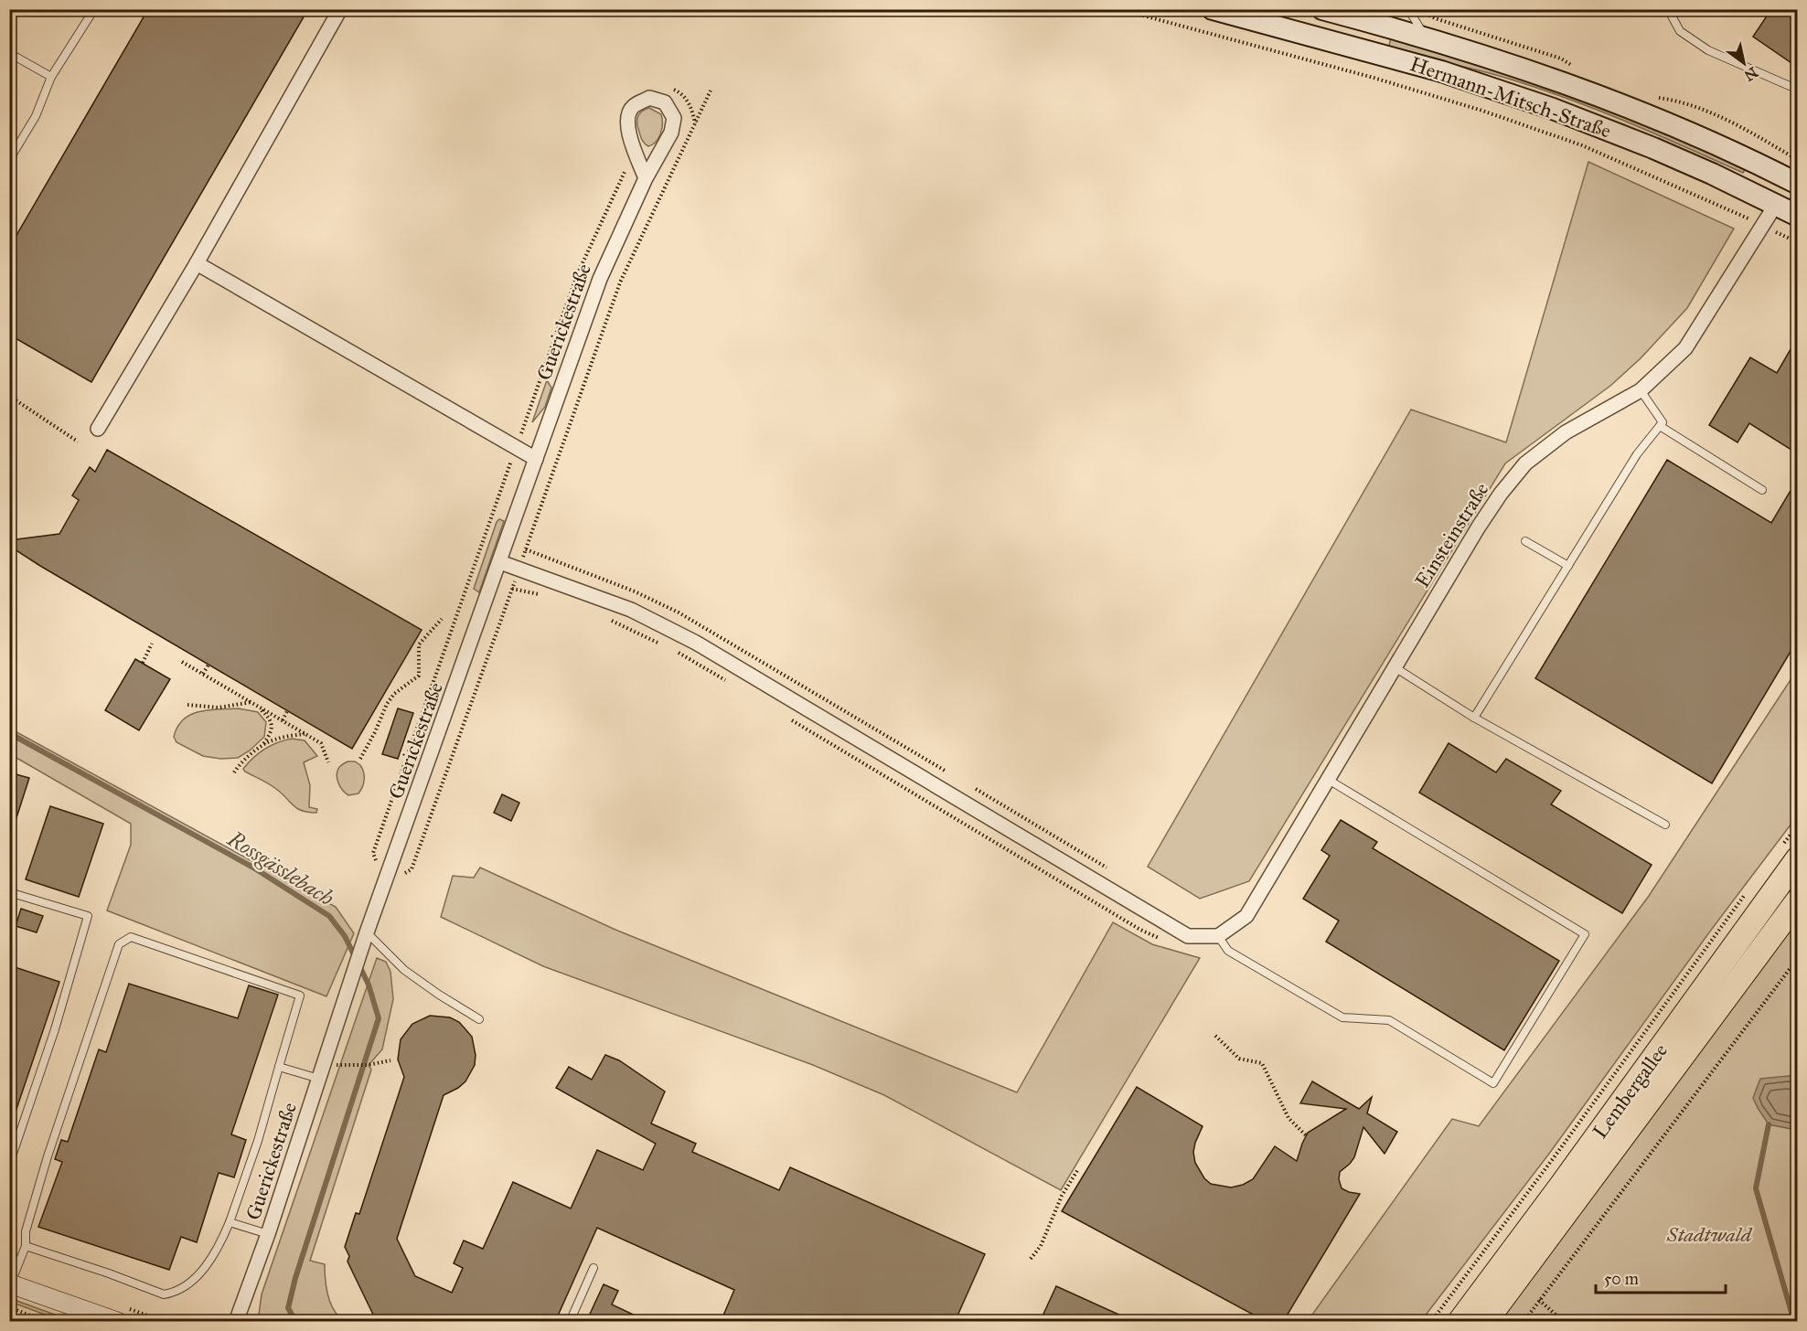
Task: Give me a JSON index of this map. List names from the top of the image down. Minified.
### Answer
{"streets":{"main road":["Hermann-Mitsch-Straße","Lembergallee"],"street":["Guerickestraße","Einsteinstraße"]},"crossings":[["Hermann-Mitsch-Straße","Einsteinstraße"]],"water":["Rossgässlebach"],"parks":["Stadtwald"],"scale_bar":"50 m","north":"bottom right"}
